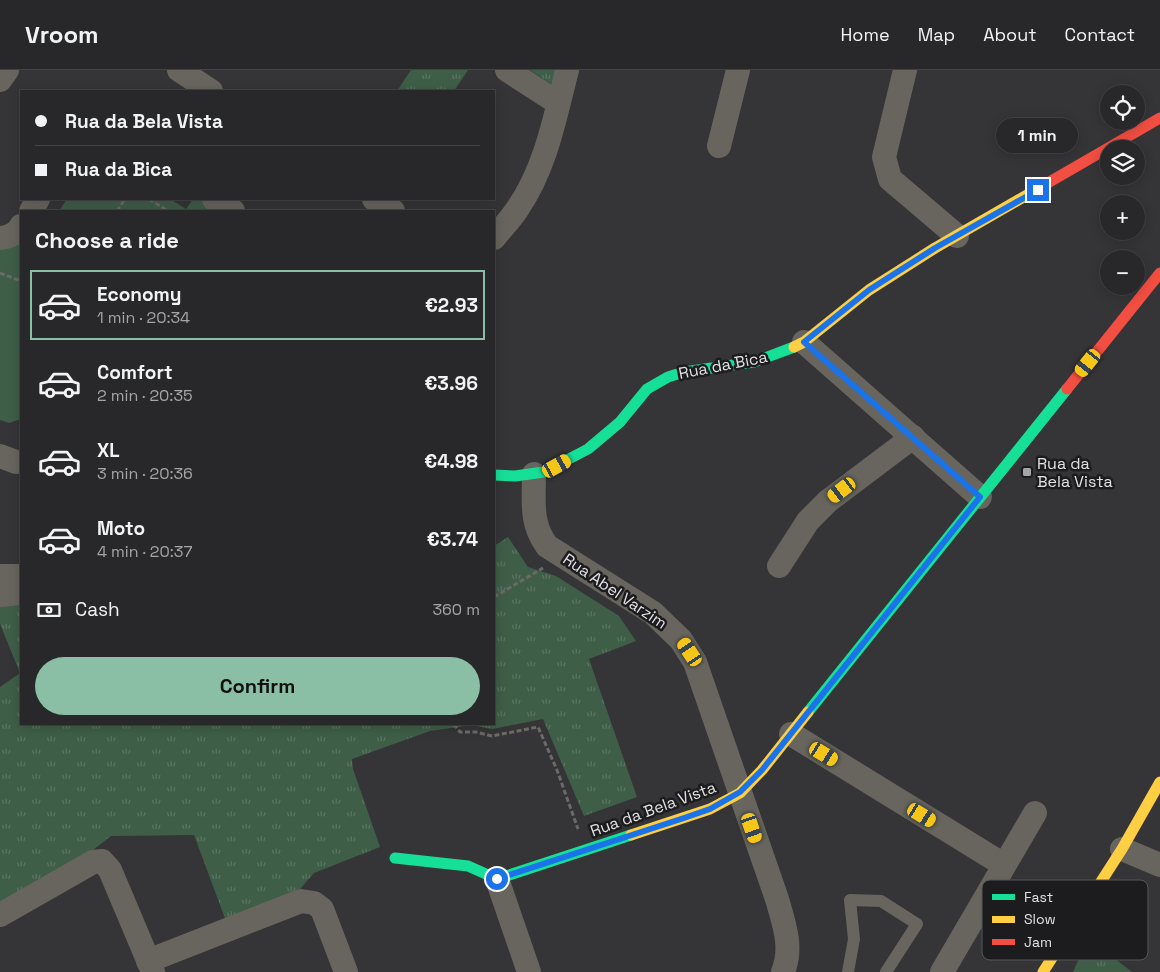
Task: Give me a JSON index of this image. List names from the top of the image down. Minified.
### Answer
{"streets":{"street":["Rua da Bica","Rua Abel Varzim","Rua da Bela Vista"]},"crossings":[["Rua da Bica","Rua Abel Varzim"],["Rua Abel Varzim","Rua da Bela Vista"]],"places":{"transit":["Rua da Bela Vista"]},"legend":["Fast","Slow","Jam"],"page":{"header":"Vroom","nav":["Home","Map","About","Contact"],"map_buttons":["+","−"],"banner":["Rua da Bela Vista","Rua da Bica"],"bubble":"1 min","heading":"Choose a ride","list":[{"name":"Economy","note":"1 min · 20:34","value":"€2.93"},{"name":"Comfort","note":"2 min · 20:35","value":"€3.96"},{"name":"XL","note":"3 min · 20:36","value":"€4.98"},{"name":"Moto","note":"4 min · 20:37","value":"€3.74"}],"pay":["Cash","360 m"],"buttons":"Confirm"}}
